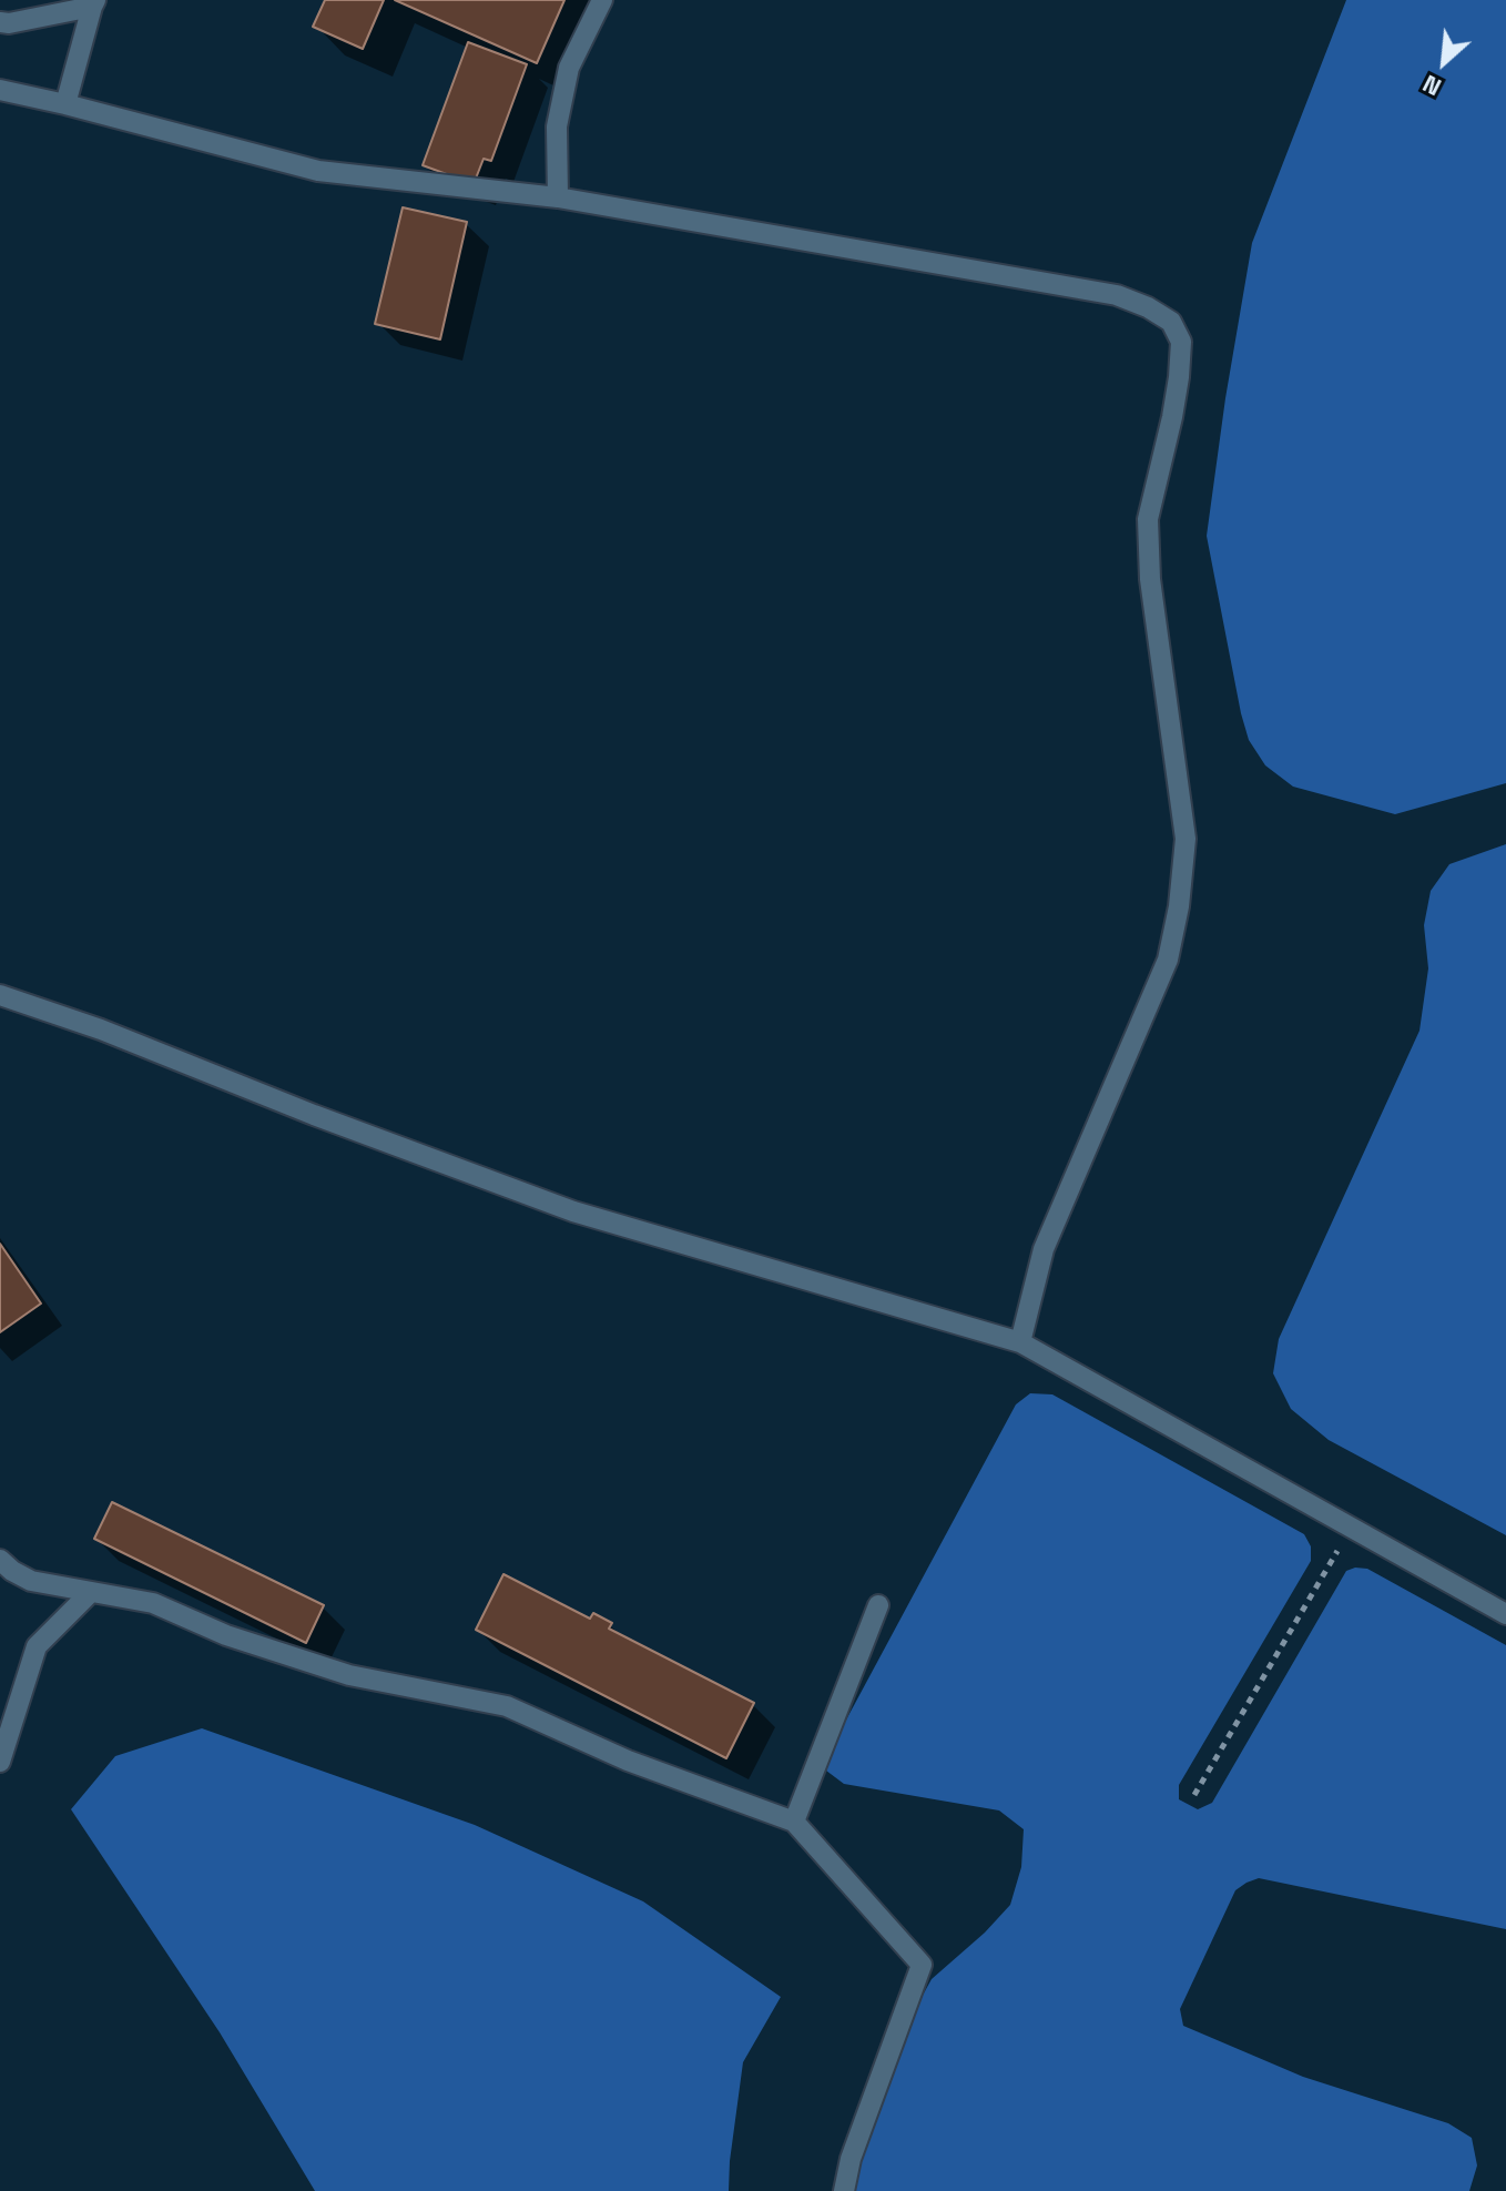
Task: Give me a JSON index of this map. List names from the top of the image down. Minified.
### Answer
{"north":"bottom left"}
